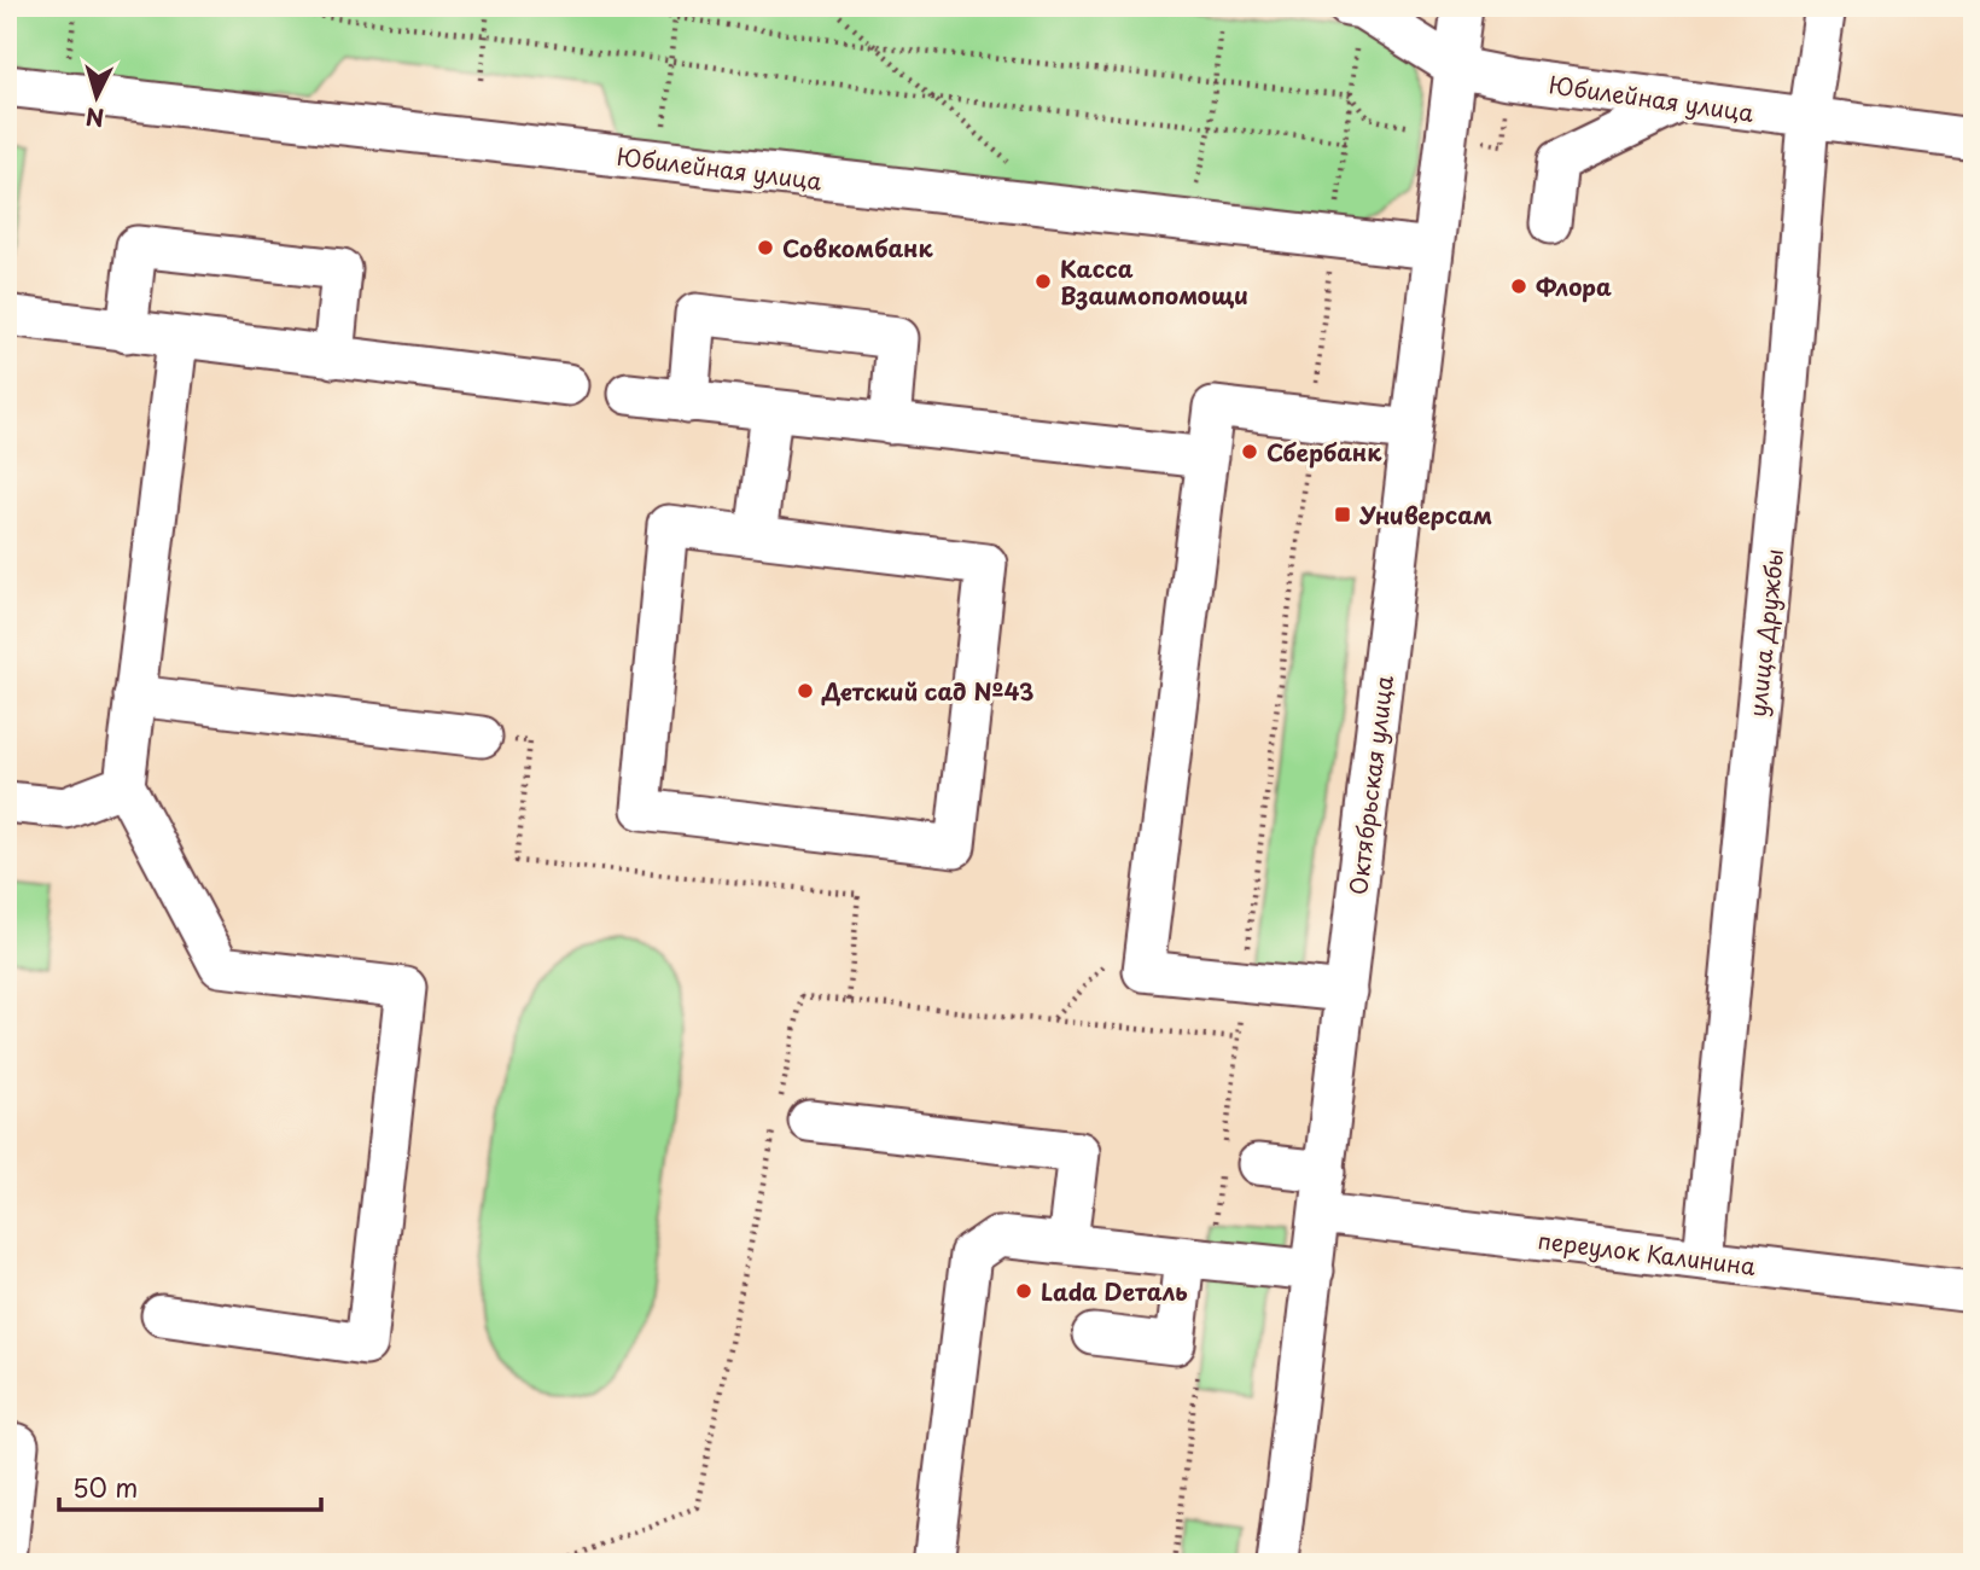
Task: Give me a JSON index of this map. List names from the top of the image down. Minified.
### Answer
{"streets":{"street":["Юбилейная улица","улица Дружбы","Октябрьская улица","переулок Калинина"]},"crossings":[["Юбилейная улица","улица Дружбы"],["Юбилейная улица","Октябрьская улица"],["улица Дружбы","переулок Калинина"],["Октябрьская улица","переулок Калинина"]],"places":{"other":["Совкомбанк","Касса Взаимопомощи","Флора","Сбербанк","Детский сад №43","Lada Dеталь"],"transit":["Универсам"]},"scale_bar":"50 m","north":"bottom"}
